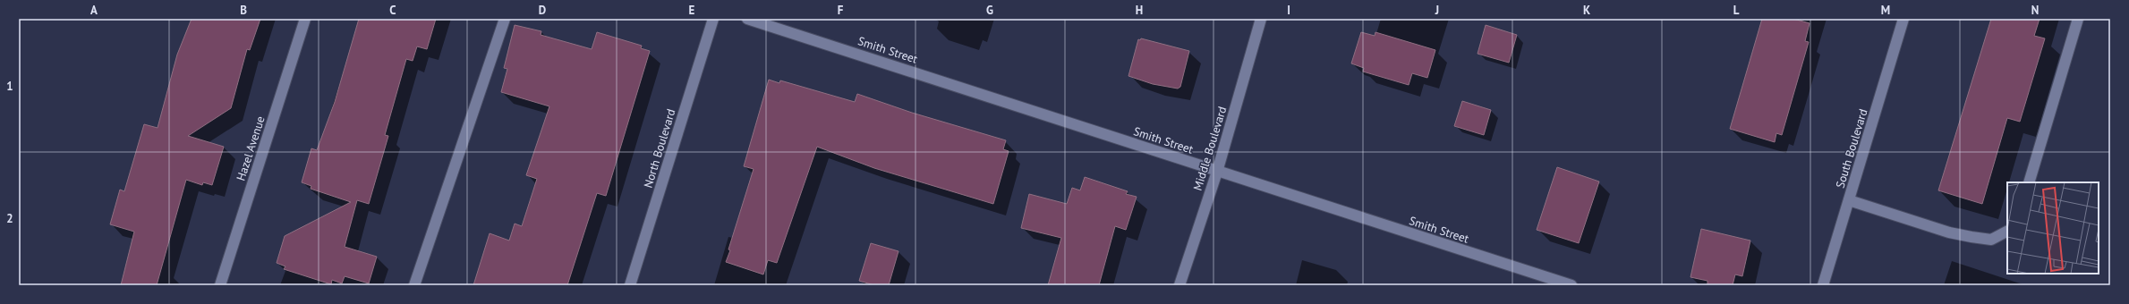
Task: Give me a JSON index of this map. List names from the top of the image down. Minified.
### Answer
{"streets":{"street":["Smith Street","Hazel Avenue","North Boulevard","Middle Boulevard","South Boulevard"]},"crossings":[["Smith Street","Middle Boulevard"]],"grid":{"columns":["A","B","C","D","E","F","G","H","I","J","K","L","M","N"],"rows":["1","2"]}}
